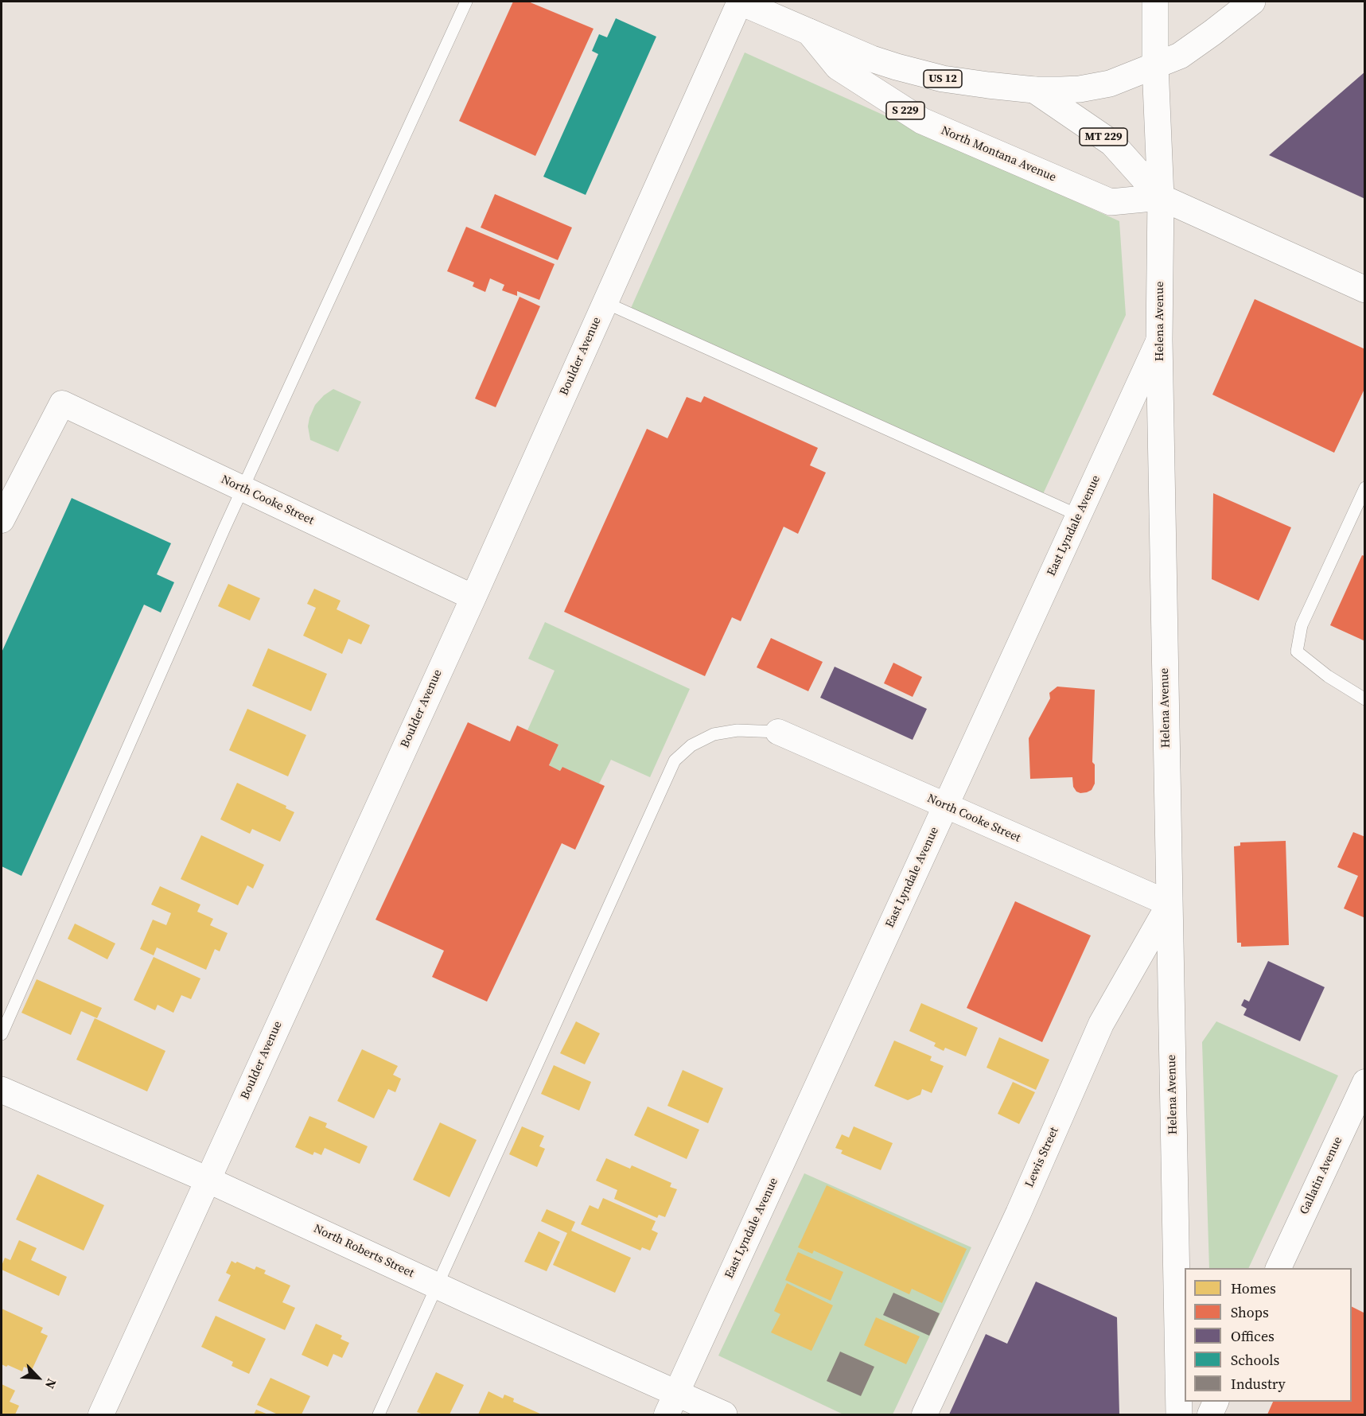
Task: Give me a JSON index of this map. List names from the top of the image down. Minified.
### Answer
{"streets":{"main road":["US 12","S 229","MT 229","North Montana Avenue","Helena Avenue","North Roberts Street"],"street":["Boulder Avenue","North Cooke Street","East Lyndale Avenue","Lewis Street","Gallatin Avenue"]},"crossings":[["US 12","North Montana Avenue"],["US 12","Helena Avenue"],["North Montana Avenue","Helena Avenue"],["North Montana Avenue","Boulder Avenue"],["Helena Avenue","North Cooke Street"],["Helena Avenue","East Lyndale Avenue"],["Helena Avenue","Lewis Street"],["Boulder Avenue","North Cooke Street"],["Boulder Avenue","North Roberts Street"],["North Cooke Street","East Lyndale Avenue"],["North Cooke Street","Lewis Street"],["East Lyndale Avenue","North Roberts Street"]],"legend":["Homes","Shops","Offices","Schools","Industry"],"north":"bottom right"}
